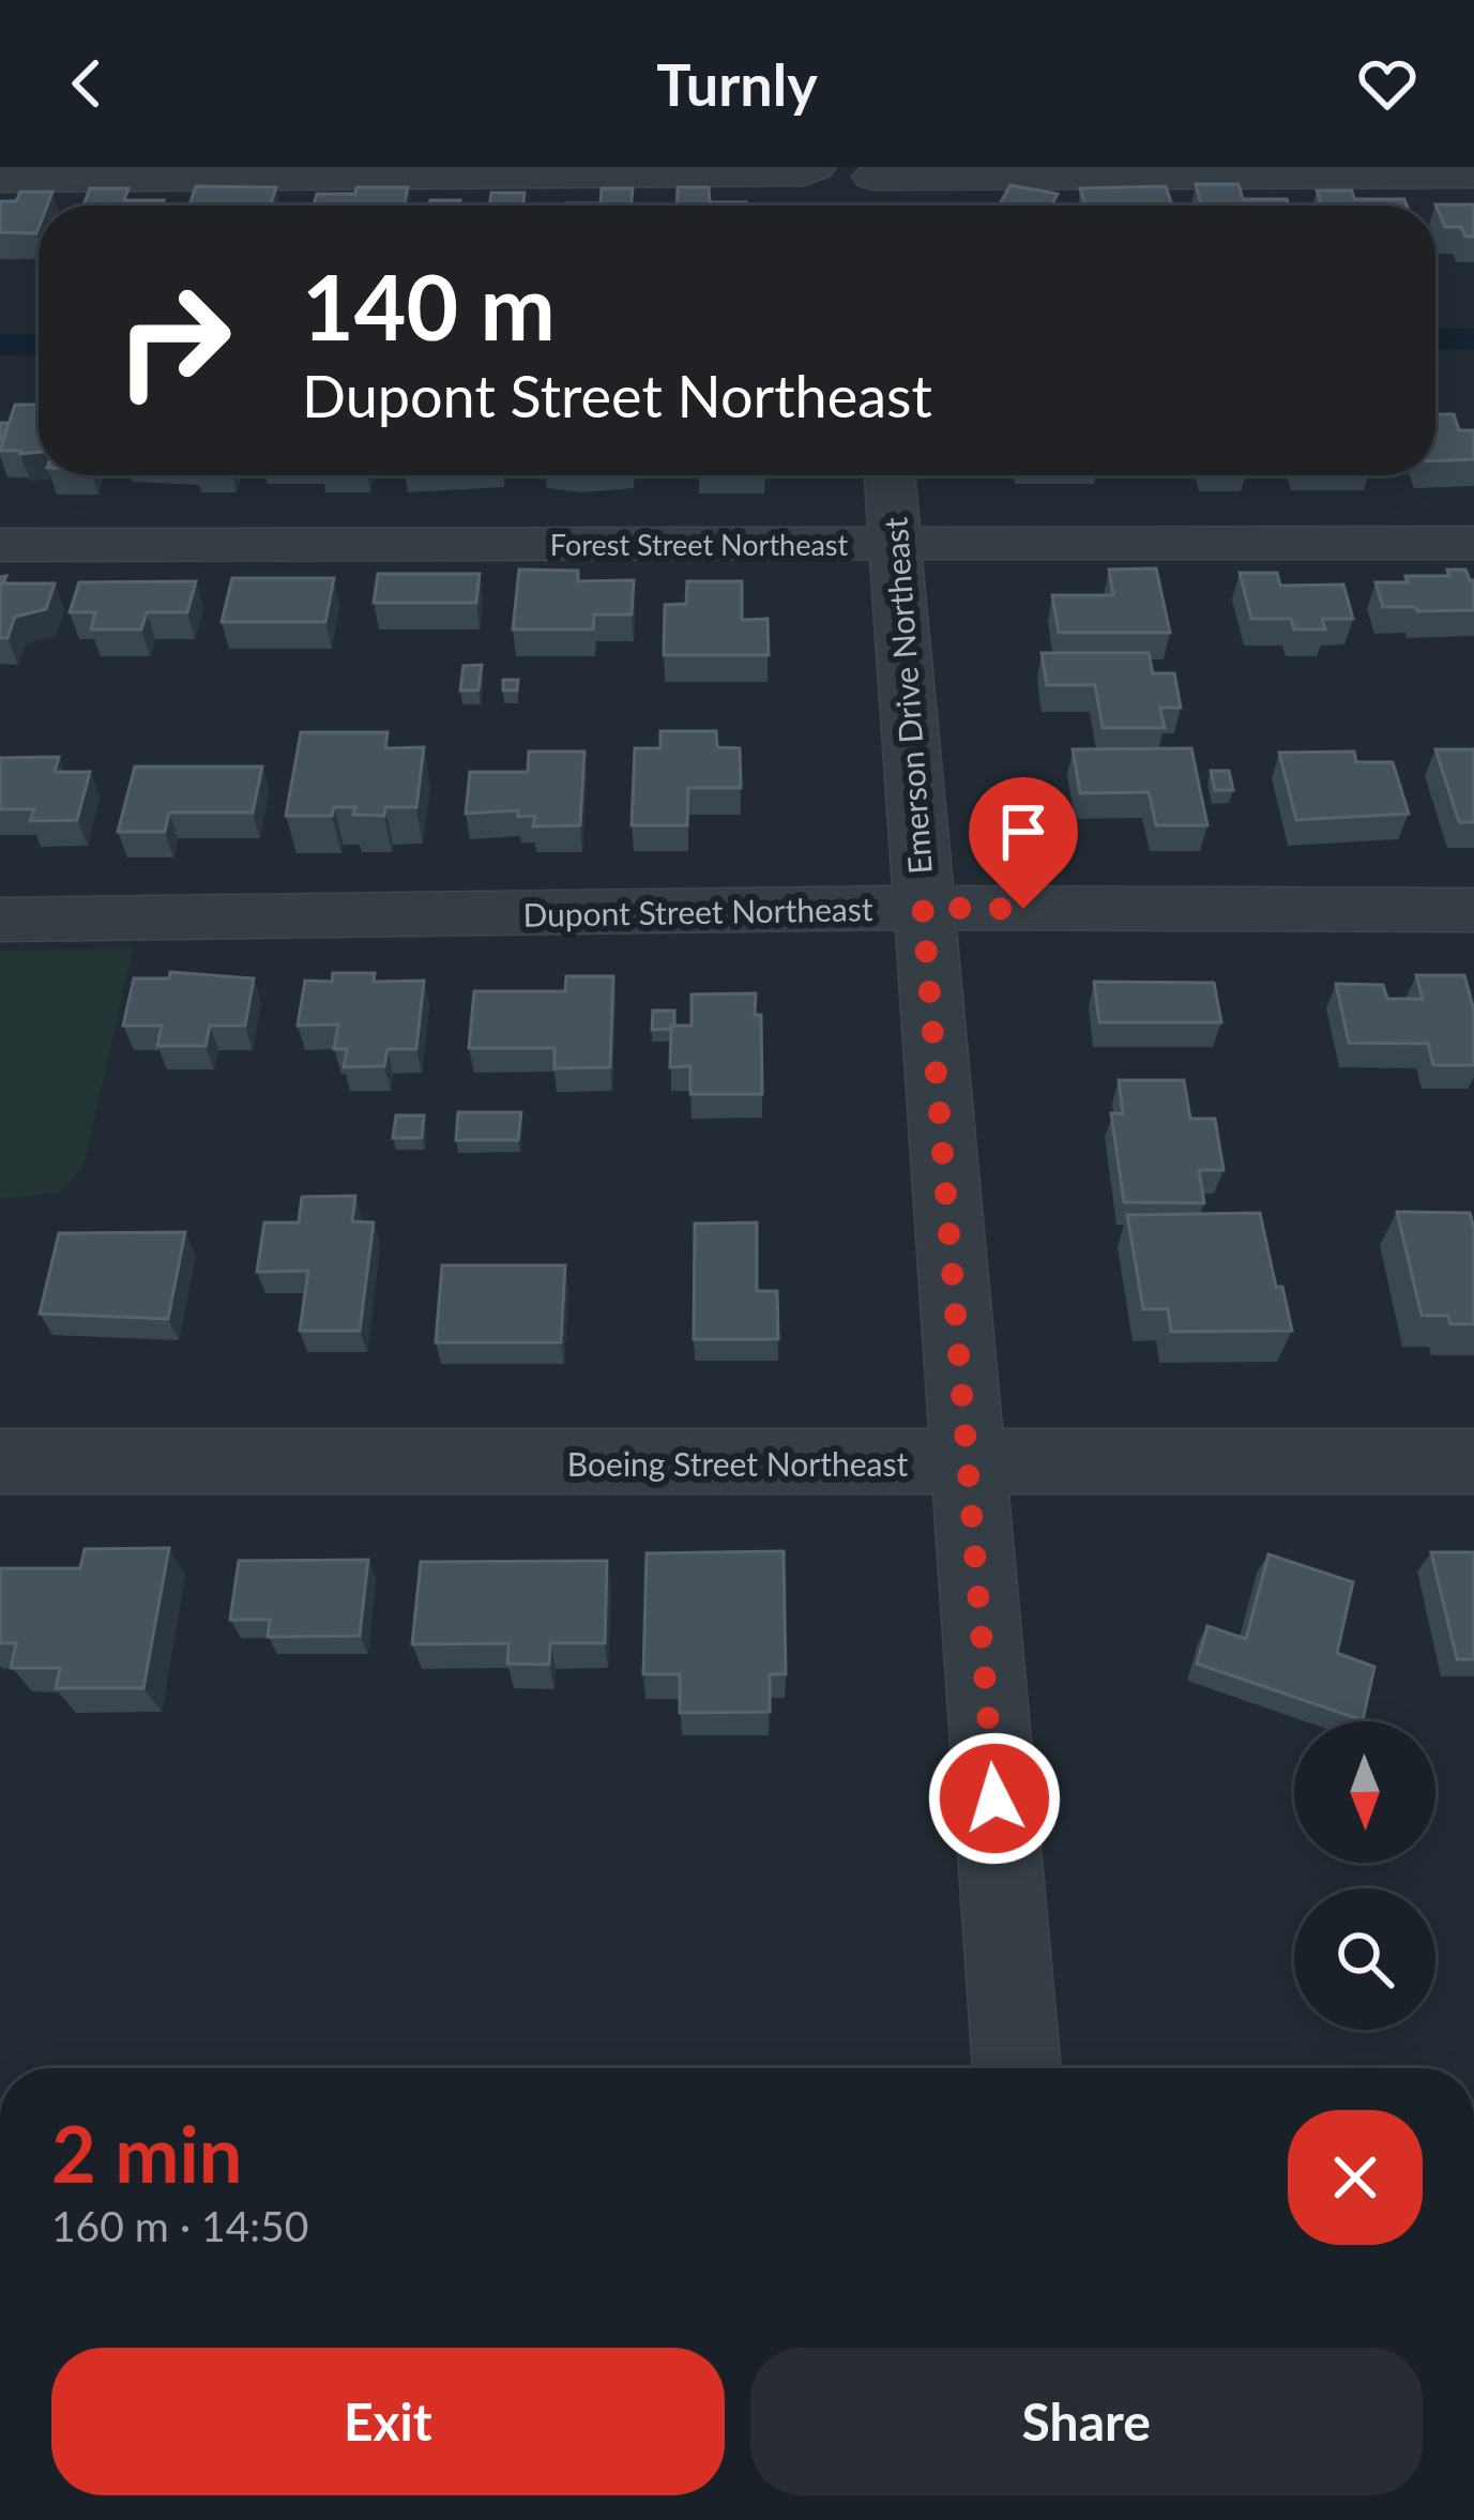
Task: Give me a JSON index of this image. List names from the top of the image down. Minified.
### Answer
{"streets":{"street":["Forest Street Northeast","Emerson Drive Northeast","Dupont Street Northeast","Boeing Street Northeast"]},"crossings":[["Forest Street Northeast","Emerson Drive Northeast"],["Emerson Drive Northeast","Dupont Street Northeast"],["Emerson Drive Northeast","Boeing Street Northeast"]],"north":"bottom","page":{"header":"Turnly","turn":["140 m","Dupont Street Northeast"],"heading":["2 min","160 m · 14:50"],"buttons":["Exit","Share"]}}
